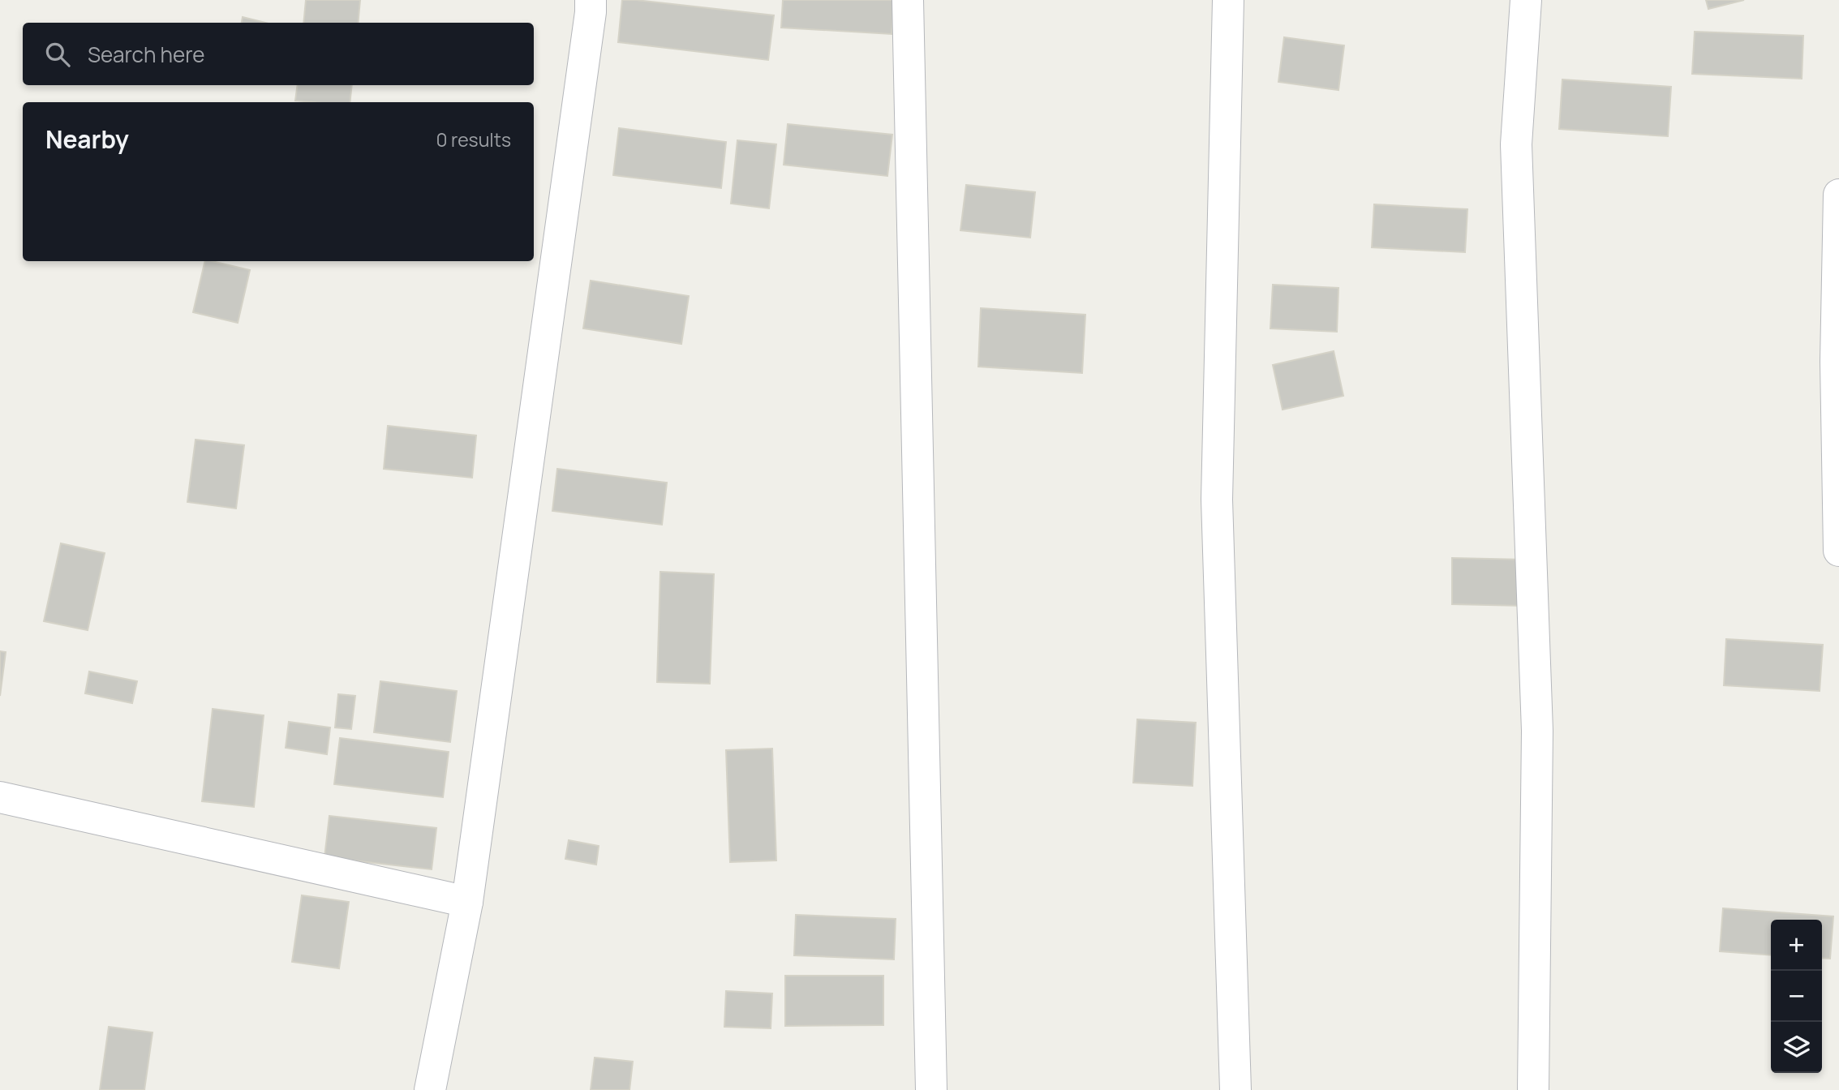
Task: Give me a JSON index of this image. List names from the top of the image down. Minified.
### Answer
{"page":{"search":"Search here","heading":["Nearby","0 results"],"map_buttons":["+","−"]}}
